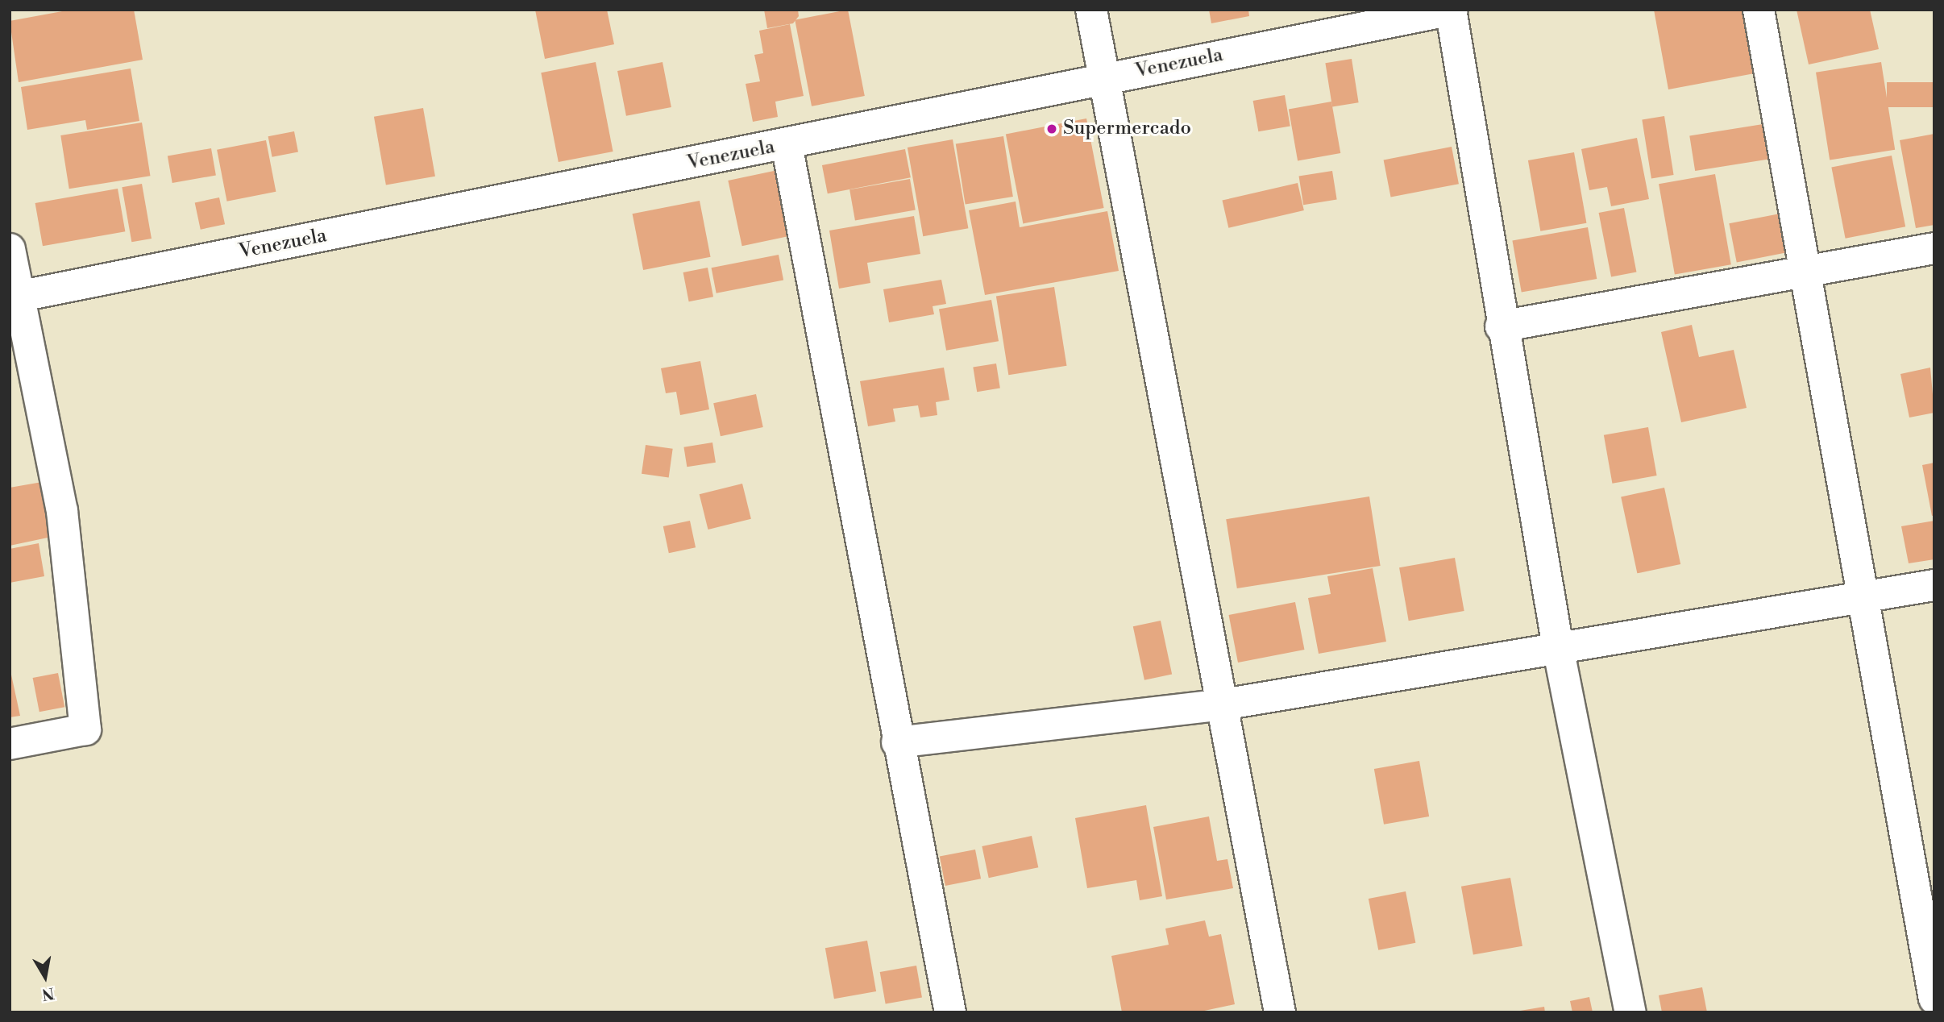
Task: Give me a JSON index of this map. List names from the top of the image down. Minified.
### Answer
{"streets":{"street":["Venezuela"]},"places":["Supermercado"],"north":"bottom"}
